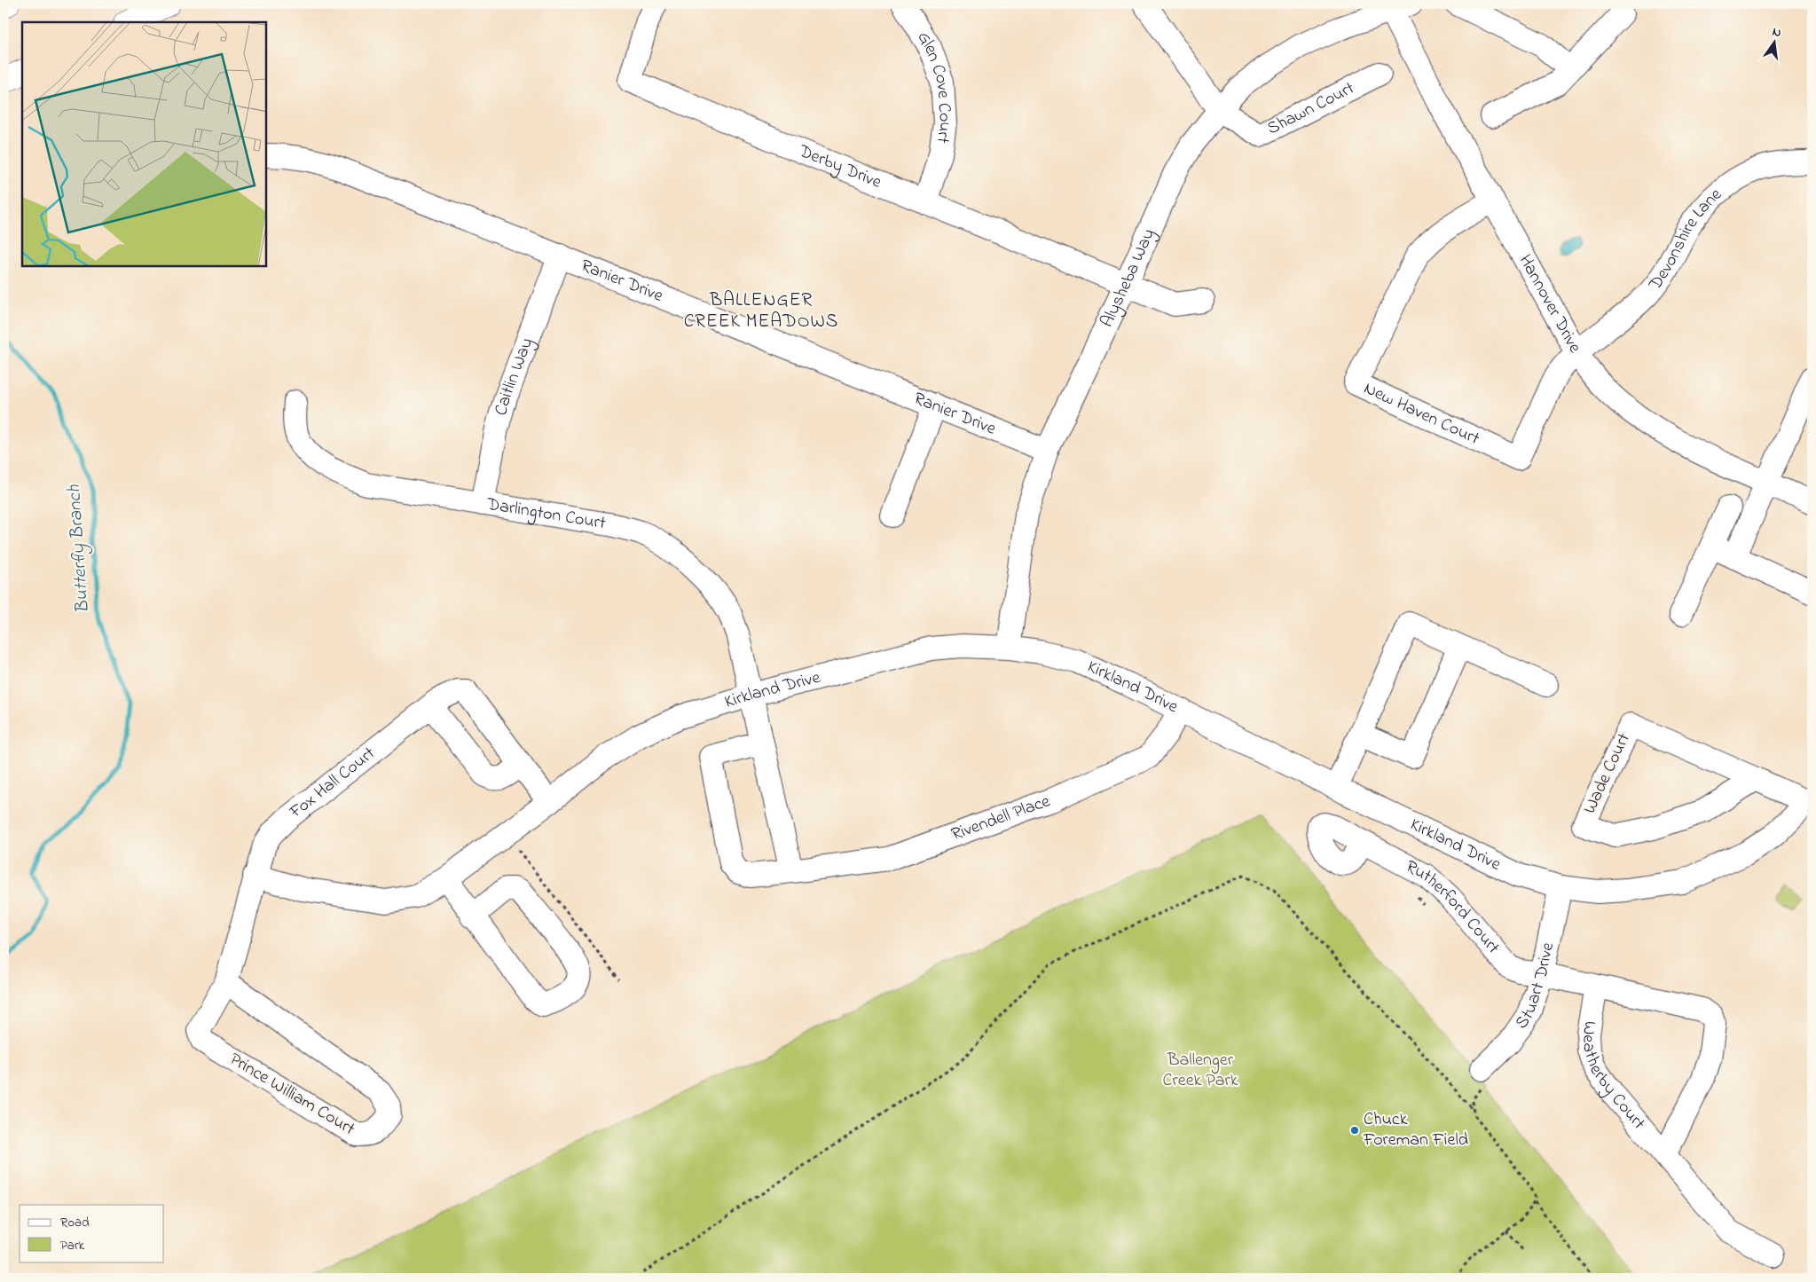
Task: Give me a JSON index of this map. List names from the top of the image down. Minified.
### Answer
{"streets":{"street":["Glen Cove Court","Shawn Court","Derby Drive","Devonshire Lane","Alysheba Way","Ranier Drive","Hannover Drive","Caitlin Way","New Haven Court","Darlington Court","Kirkland Drive","Wade Court","Fox Hall Court","Rivendell Place","Rutherford Court","Stuart Drive","Weatherby Court","Prince William Court"]},"crossings":[["Glen Cove Court","Derby Drive"],["Shawn Court","Alysheba Way"],["Derby Drive","Alysheba Way"],["Devonshire Lane","Hannover Drive"],["Devonshire Lane","New Haven Court"],["Alysheba Way","Ranier Drive"],["Alysheba Way","Hannover Drive"],["Alysheba Way","Kirkland Drive"],["Ranier Drive","Caitlin Way"],["Hannover Drive","New Haven Court"],["Caitlin Way","Darlington Court"],["Darlington Court","Kirkland Drive"],["Kirkland Drive","Wade Court"],["Kirkland Drive","Fox Hall Court"],["Kirkland Drive","Rivendell Place"],["Kirkland Drive","Stuart Drive"],["Fox Hall Court","Prince William Court"],["Rutherford Court","Stuart Drive"],["Rutherford Court","Weatherby Court"],["Stuart Drive","Weatherby Court"]],"districts":["BALLENGER CREEK MEADOWS"],"water":["Butterfly Branch"],"parks":["Ballenger Creek Park"],"places":["Chuck Foreman Field"],"legend":["Road","Park"],"north":"top"}
